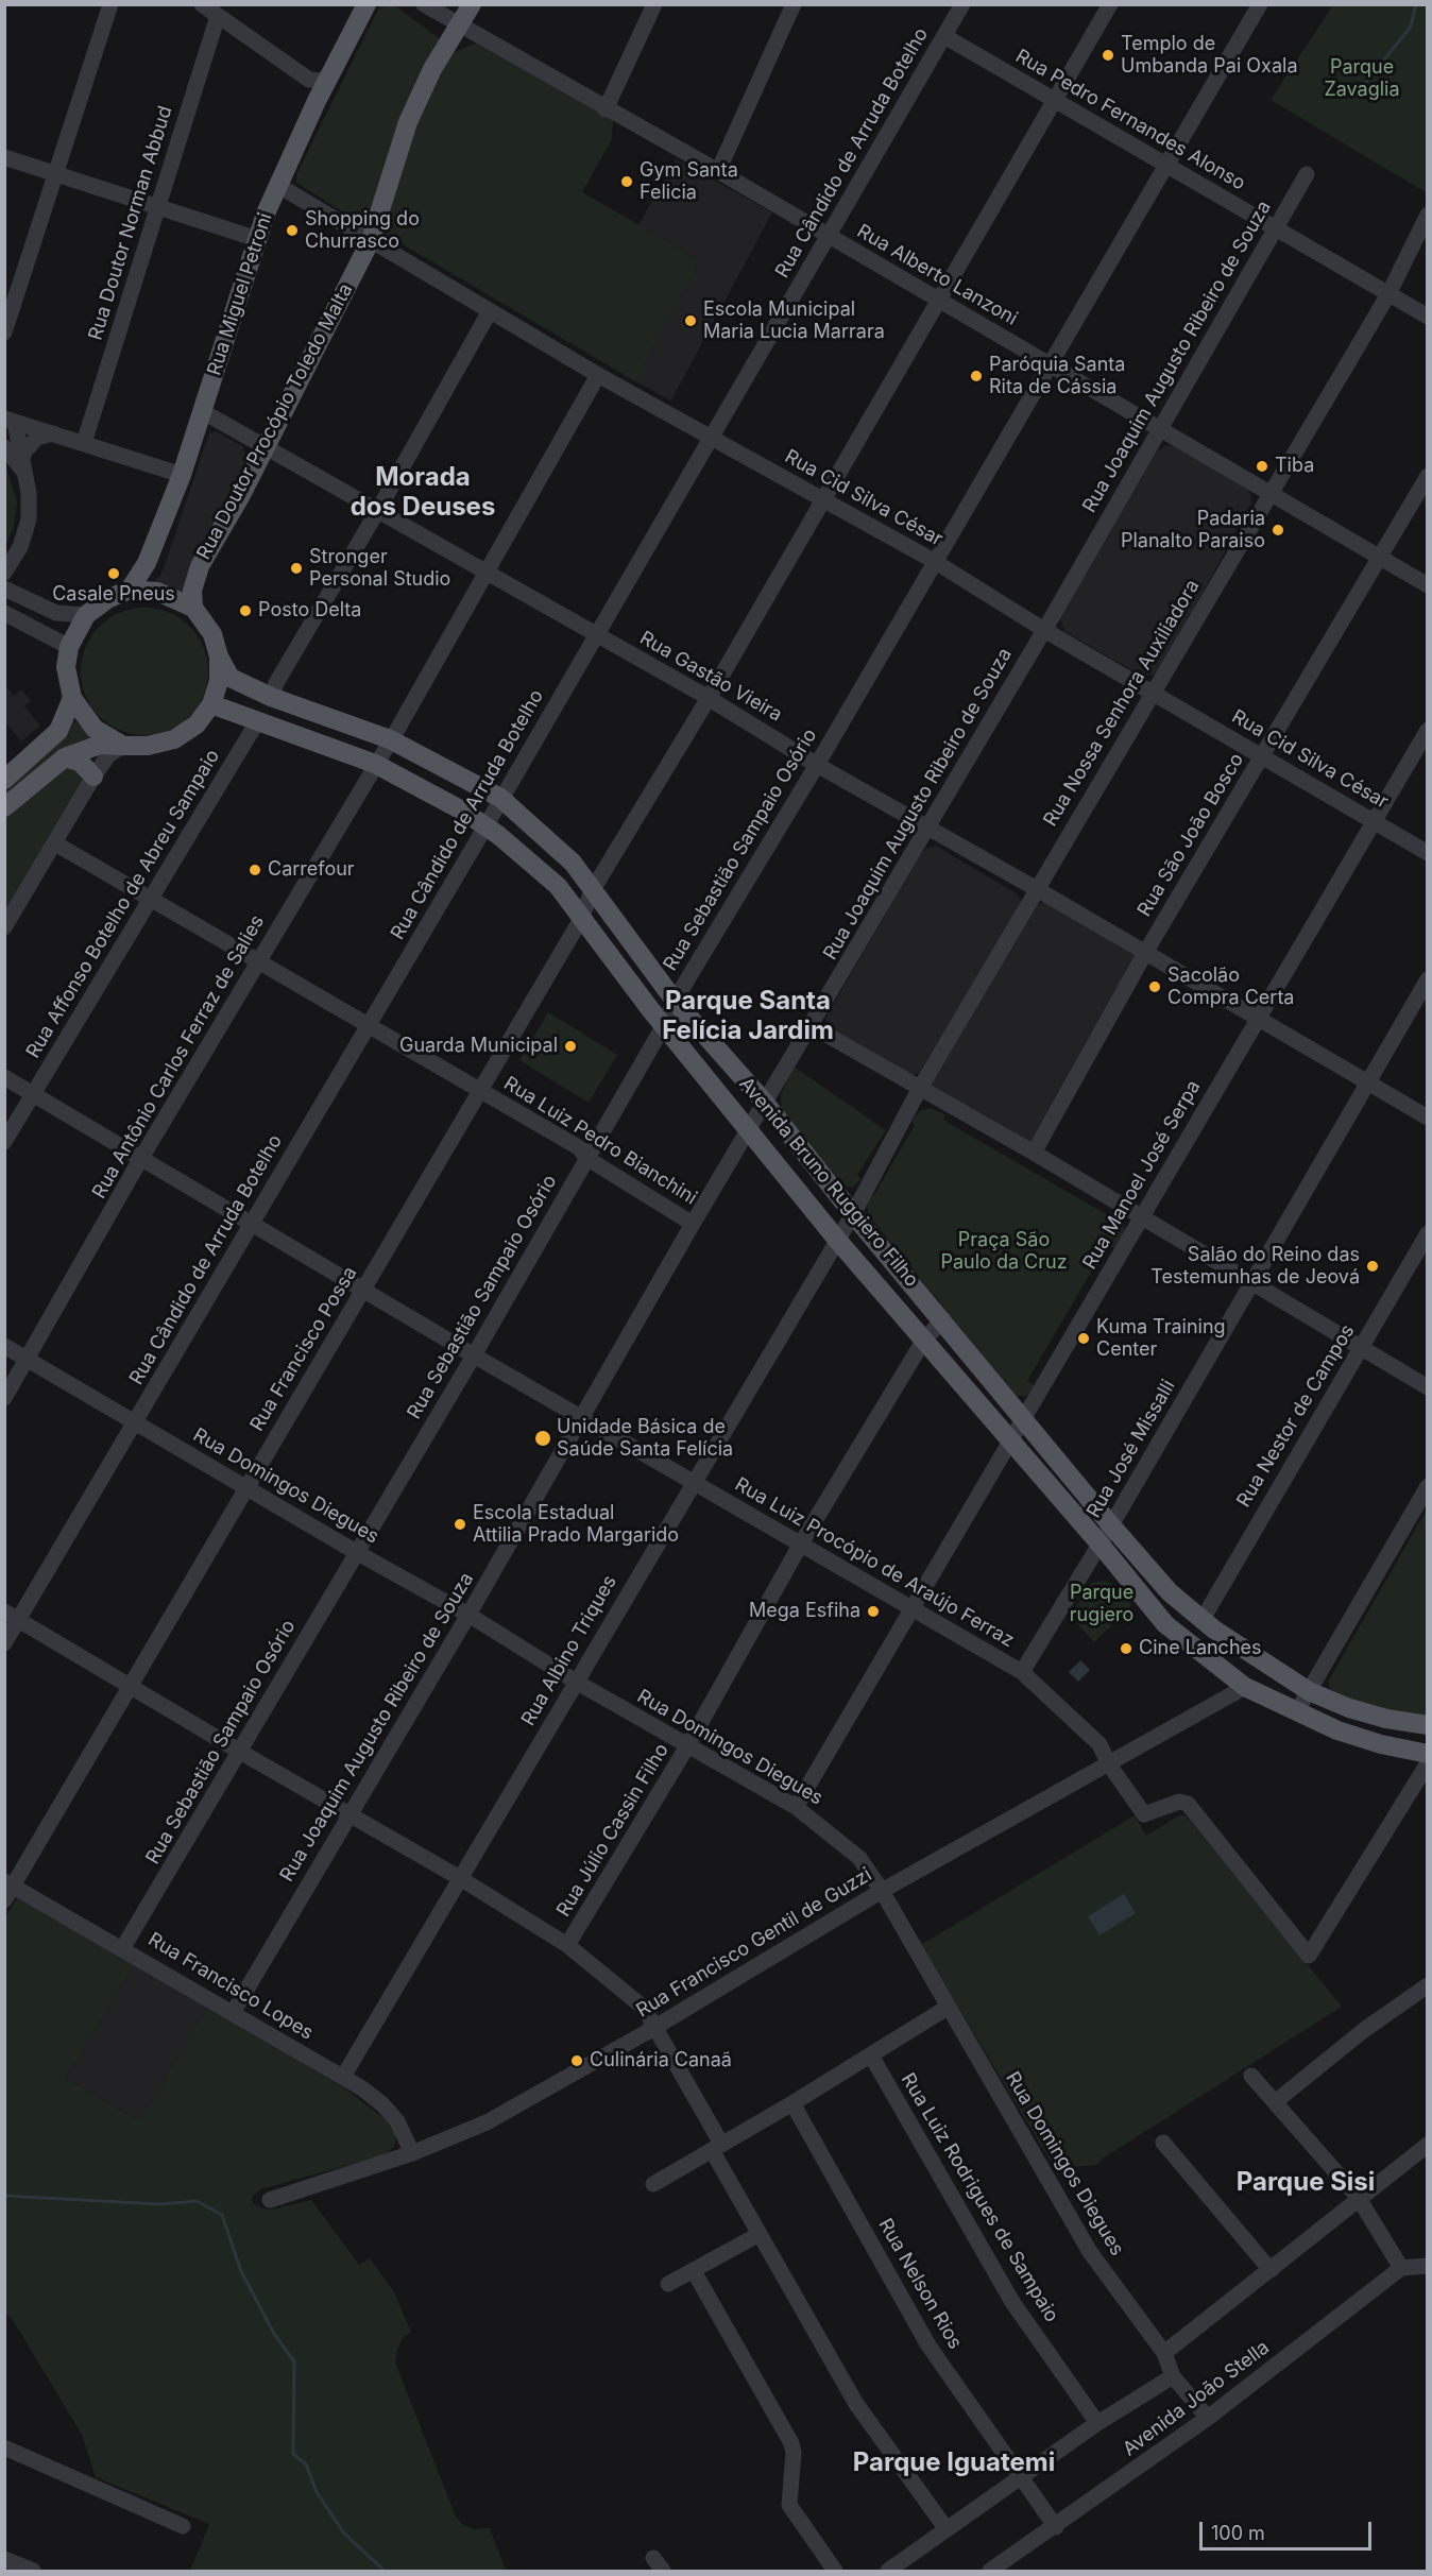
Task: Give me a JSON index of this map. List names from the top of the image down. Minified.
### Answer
{"streets":{"main road":["Rua Miguel Petroni","Rua Doutor Procópio Toledo Malta","Avenida Bruno Ruggiero Filho"],"street":["Rua Pedro Fernandes Alonso","Rua Cândido de Arruda Botelho","Rua Doutor Norman Abbud","Rua Alberto Lanzoni","Rua Joaquim Augusto Ribeiro de Souza","Rua Cid Silva César","Rua Gastão Vieira","Rua Nossa Senhora Auxiliadora","Rua São João Bosco","Rua Sebastião Sampaio Osório","Rua Affonso Botelho de Abreu Sampaio","Rua Antônio Carlos Ferraz de Salies","Rua Luiz Pedro Bianchini","Rua Manoel José Serpa","Rua Francisco Possa","Rua Nestor de Campos","Rua José Missalli","Rua Domingos Diegues","Rua Luiz Procópio de Araújo Ferraz","Rua Albino Triques","Rua Júlio Cassin Filho","Rua Francisco Gentil de Guzzi","Rua Francisco Lopes","Rua Luiz Rodrigues de Sampaio","Rua Nelson Rios","Avenida João Stella"]},"crossings":[["Rua Pedro Fernandes Alonso","Rua Cândido de Arruda Botelho"],["Rua Pedro Fernandes Alonso","Rua Joaquim Augusto Ribeiro de Souza"],["Rua Pedro Fernandes Alonso","Rua Nossa Senhora Auxiliadora"],["Rua Pedro Fernandes Alonso","Rua Sebastião Sampaio Osório"],["Rua Pedro Fernandes Alonso","Rua Francisco Possa"],["Rua Cândido de Arruda Botelho","Rua Alberto Lanzoni"],["Rua Cândido de Arruda Botelho","Rua Cid Silva César"],["Rua Cândido de Arruda Botelho","Rua Gastão Vieira"],["Rua Cândido de Arruda Botelho","Rua Luiz Pedro Bianchini"],["Rua Cândido de Arruda Botelho","Avenida Bruno Ruggiero Filho"],["Rua Cândido de Arruda Botelho","Rua Domingos Diegues"],["Rua Cândido de Arruda Botelho","Rua Luiz Procópio de Araújo Ferraz"],["Rua Alberto Lanzoni","Rua Joaquim Augusto Ribeiro de Souza"],["Rua Alberto Lanzoni","Rua Doutor Procópio Toledo Malta"],["Rua Alberto Lanzoni","Rua Nossa Senhora Auxiliadora"],["Rua Alberto Lanzoni","Rua São João Bosco"],["Rua Alberto Lanzoni","Rua Sebastião Sampaio Osório"],["Rua Alberto Lanzoni","Rua Francisco Possa"],["Rua Miguel Petroni","Rua Doutor Procópio Toledo Malta"],["Rua Miguel Petroni","Rua Cid Silva César"],["Rua Miguel Petroni","Rua Gastão Vieira"],["Rua Miguel Petroni","Avenida Bruno Ruggiero Filho"],["Rua Joaquim Augusto Ribeiro de Souza","Rua Cid Silva César"],["Rua Joaquim Augusto Ribeiro de Souza","Rua Gastão Vieira"],["Rua Joaquim Augusto Ribeiro de Souza","Rua Luiz Pedro Bianchini"],["Rua Joaquim Augusto Ribeiro de Souza","Avenida Bruno Ruggiero Filho"],["Rua Joaquim Augusto Ribeiro de Souza","Rua Domingos Diegues"],["Rua Joaquim Augusto Ribeiro de Souza","Rua Luiz Procópio de Araújo Ferraz"],["Rua Joaquim Augusto Ribeiro de Souza","Rua Francisco Lopes"],["Rua Doutor Procópio Toledo Malta","Rua Cid Silva César"],["Rua Doutor Procópio Toledo Malta","Rua Gastão Vieira"],["Rua Doutor Procópio Toledo Malta","Avenida Bruno Ruggiero Filho"],["Rua Cid Silva César","Rua Nossa Senhora Auxiliadora"],["Rua Cid Silva César","Rua São João Bosco"],["Rua Cid Silva César","Rua Sebastião Sampaio Osório"],["Rua Cid Silva César","Rua Antônio Carlos Ferraz de Salies"],["Rua Cid Silva César","Rua Manoel José Serpa"],["Rua Cid Silva César","Rua Francisco Possa"],["Rua Gastão Vieira","Rua Nossa Senhora Auxiliadora"],["Rua Gastão Vieira","Rua São João Bosco"],["Rua Gastão Vieira","Rua Sebastião Sampaio Osório"],["Rua Gastão Vieira","Rua Antônio Carlos Ferraz de Salies"],["Rua Gastão Vieira","Rua Manoel José Serpa"],["Rua Gastão Vieira","Rua Francisco Possa"],["Rua Gastão Vieira","Rua José Missalli"],["Rua Nossa Senhora Auxiliadora","Avenida Bruno Ruggiero Filho"],["Rua Nossa Senhora Auxiliadora","Rua Albino Triques"],["Rua Sebastião Sampaio Osório","Rua Luiz Pedro Bianchini"],["Rua Sebastião Sampaio Osório","Avenida Bruno Ruggiero Filho"],["Rua Sebastião Sampaio Osório","Rua Domingos Diegues"],["Rua Sebastião Sampaio Osório","Rua Luiz Procópio de Araújo Ferraz"],["Rua Sebastião Sampaio Osório","Rua Francisco Lopes"],["Rua Affonso Botelho de Abreu Sampaio","Rua Luiz Pedro Bianchini"],["Rua Affonso Botelho de Abreu Sampaio","Avenida Bruno Ruggiero Filho"],["Rua Affonso Botelho de Abreu Sampaio","Rua Luiz Procópio de Araújo Ferraz"],["Rua Antônio Carlos Ferraz de Salies","Rua Luiz Pedro Bianchini"],["Rua Antônio Carlos Ferraz de Salies","Avenida Bruno Ruggiero Filho"],["Rua Antônio Carlos Ferraz de Salies","Rua Domingos Diegues"],["Rua Antônio Carlos Ferraz de Salies","Rua Luiz Procópio de Araújo Ferraz"],["Rua Luiz Pedro Bianchini","Rua Francisco Possa"],["Rua Manoel José Serpa","Avenida Bruno Ruggiero Filho"],["Rua Manoel José Serpa","Rua Domingos Diegues"],["Rua Manoel José Serpa","Rua Luiz Procópio de Araújo Ferraz"],["Avenida Bruno Ruggiero Filho","Rua Francisco Possa"],["Avenida Bruno Ruggiero Filho","Rua Nestor de Campos"],["Avenida Bruno Ruggiero Filho","Rua José Missalli"],["Avenida Bruno Ruggiero Filho","Rua Albino Triques"],["Avenida Bruno Ruggiero Filho","Rua Júlio Cassin Filho"],["Avenida Bruno Ruggiero Filho","Rua Francisco Gentil de Guzzi"],["Rua Francisco Possa","Rua Domingos Diegues"],["Rua Francisco Possa","Rua Luiz Procópio de Araújo Ferraz"],["Rua Francisco Possa","Rua Francisco Lopes"],["Rua José Missalli","Rua Luiz Procópio de Araújo Ferraz"],["Rua Domingos Diegues","Rua Albino Triques"],["Rua Domingos Diegues","Rua Júlio Cassin Filho"],["Rua Domingos Diegues","Rua Francisco Gentil de Guzzi"],["Rua Domingos Diegues","Avenida João Stella"],["Rua Luiz Procópio de Araújo Ferraz","Rua Albino Triques"],["Rua Luiz Procópio de Araújo Ferraz","Rua Júlio Cassin Filho"],["Rua Luiz Procópio de Araújo Ferraz","Rua Francisco Gentil de Guzzi"],["Rua Albino Triques","Rua Francisco Lopes"],["Rua Francisco Gentil de Guzzi","Rua Francisco Lopes"],["Rua Nelson Rios","Avenida João Stella"]],"districts":["Morada dos Deuses","Parque Santa Felícia Jardim","Parque Sisi","Parque Iguatemi"],"parks":["Parque Zavaglia","Praça São Paulo da Cruz","Parque rugiero"],"places":["Templo de Umbanda Pai Oxala","Gym Santa Felicia","Shopping do Churrasco","Escola Municipal Maria Lucia Marrara","Paróquia Santa Rita de Cássia","Tiba","Padaria Planalto Paraiso","Stronger Personal Studio","Casale Pneus","Posto Delta","Carrefour","Sacolão Compra Certa","Guarda Municipal","Salão do Reino das Testemunhas de Jeová","Kuma Training Center","Unidade Básica de Saúde Santa Felícia","Escola Estadual Attilia Prado Margarido","Mega Esfiha","Cine Lanches","Culinária Canaã"],"scale_bar":"100 m"}
